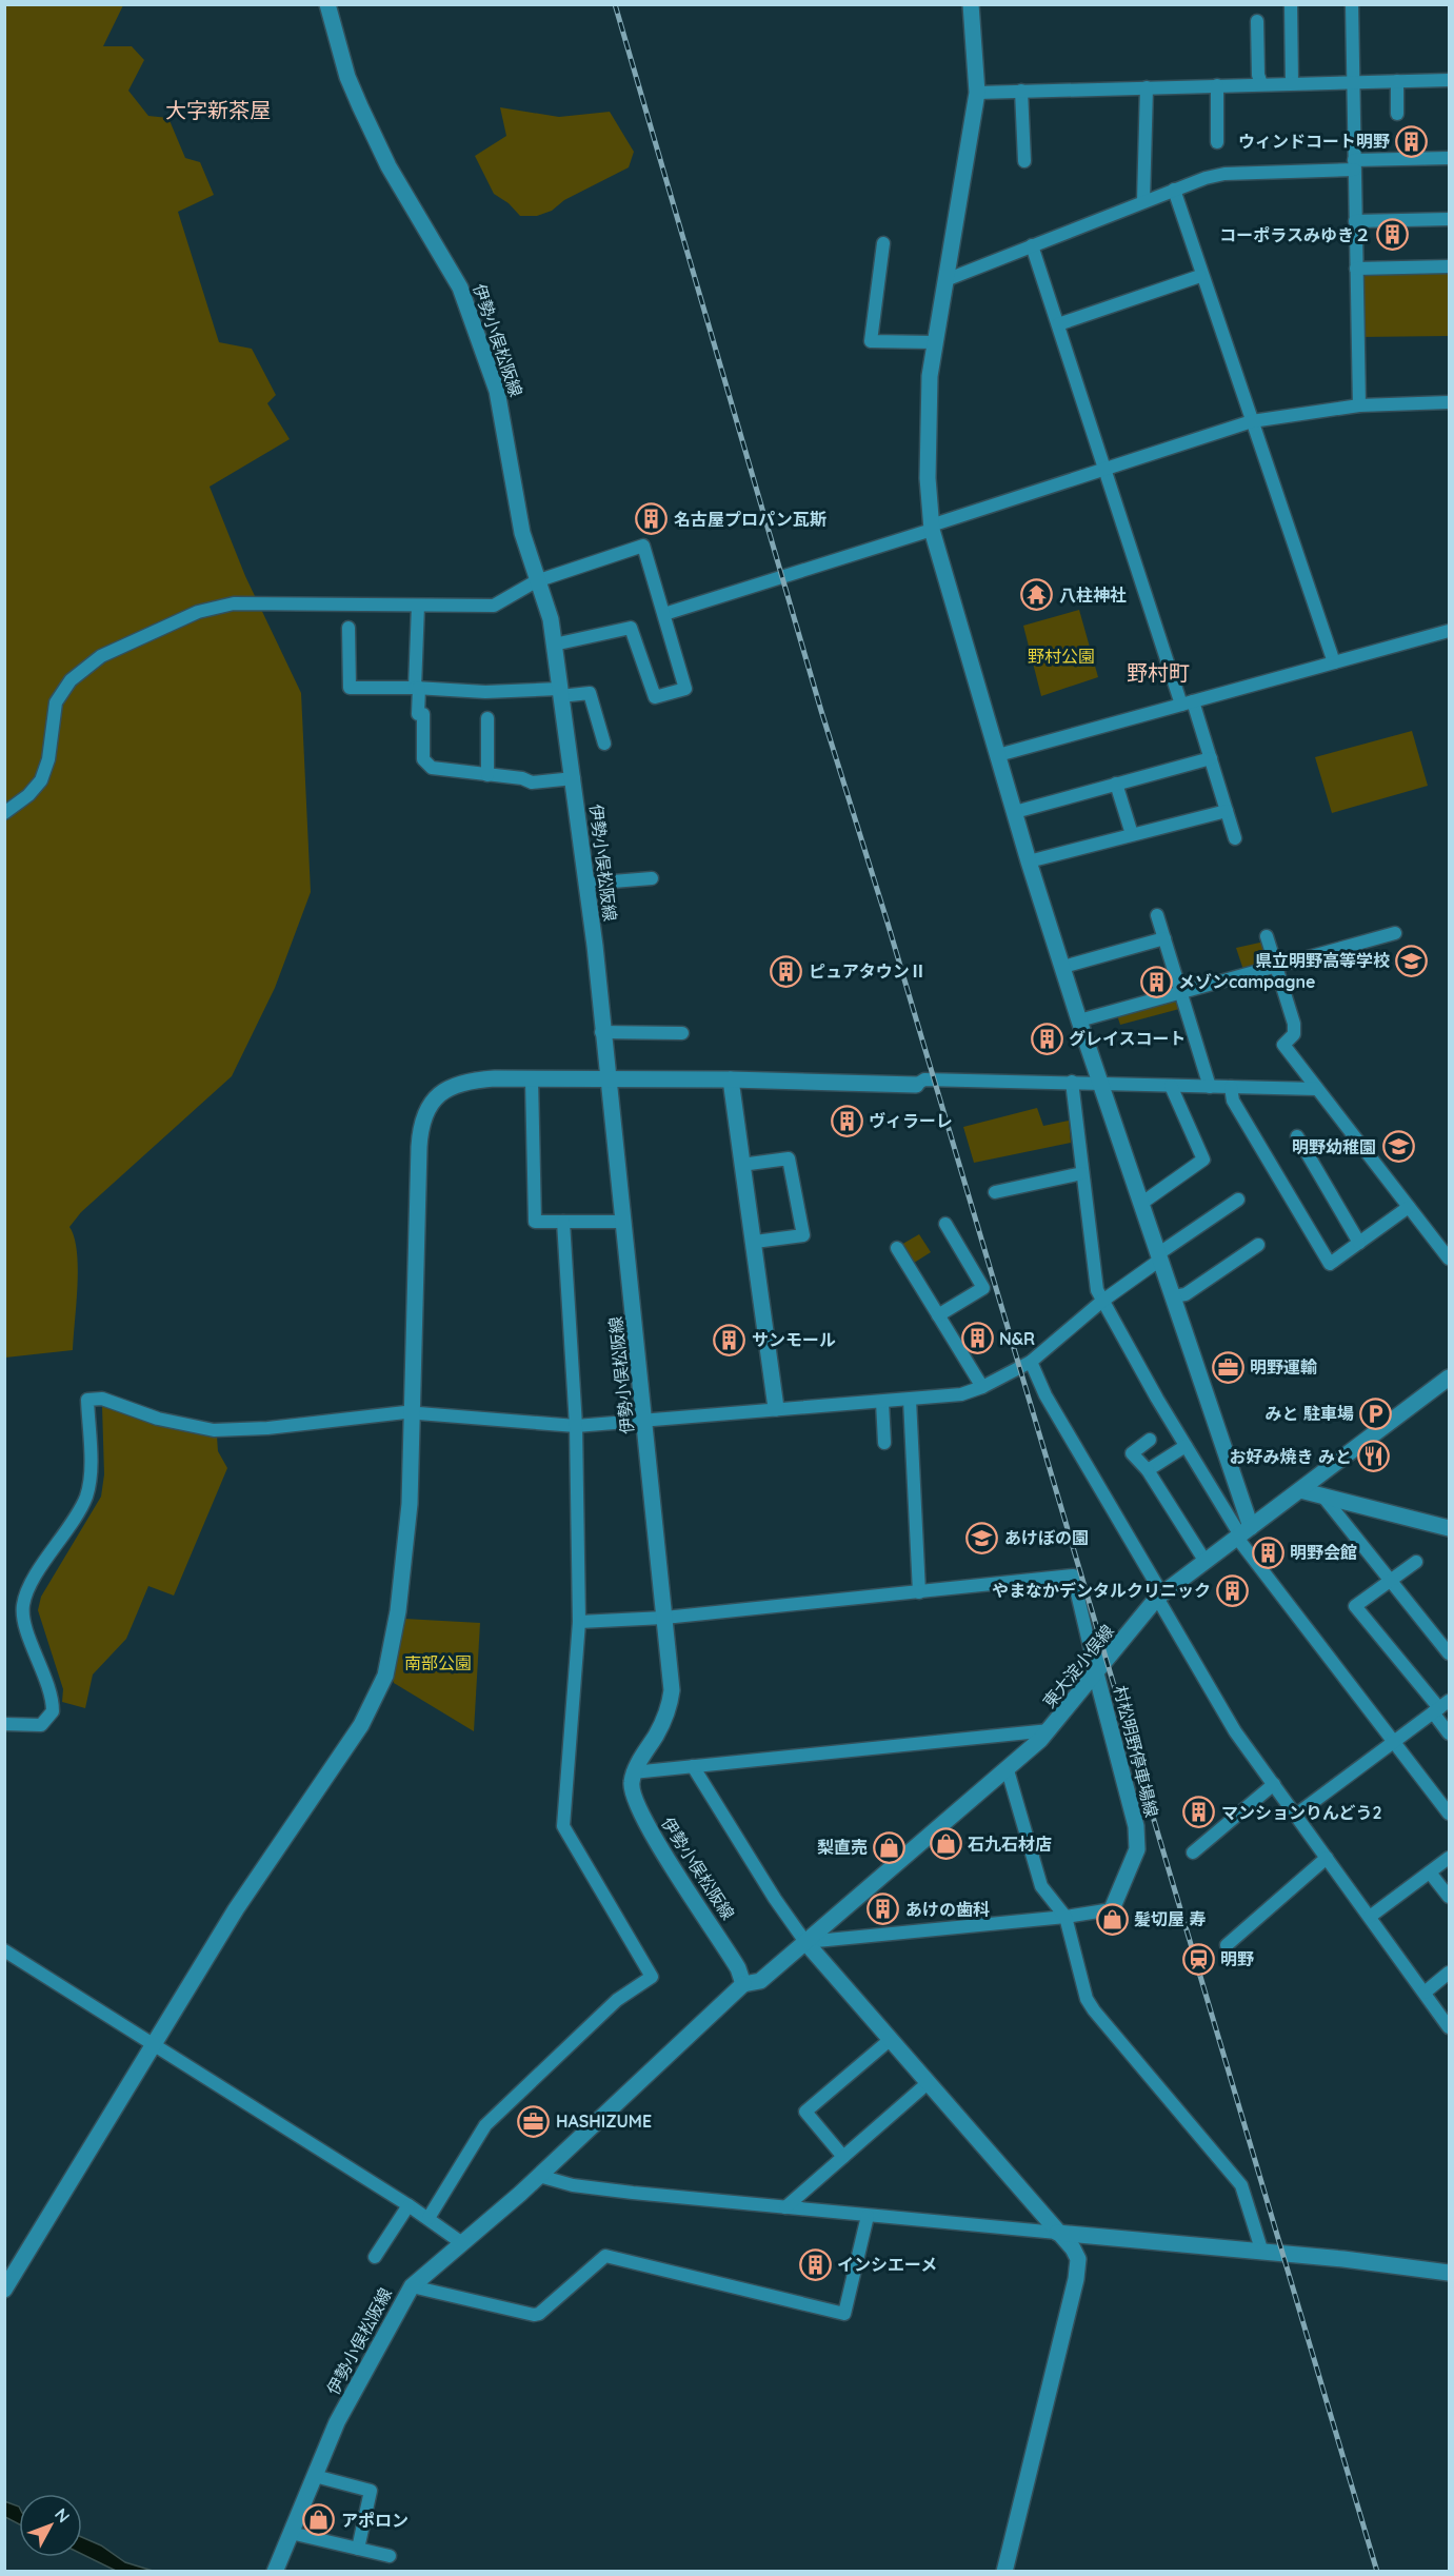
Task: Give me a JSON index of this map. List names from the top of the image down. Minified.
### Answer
{"streets":{"street":["伊勢小俣松阪線","東大淀小俣線","村松明野停車場線"]},"crossings":[["伊勢小俣松阪線","東大淀小俣線"],["東大淀小俣線","村松明野停車場線"]],"districts":["大字新茶屋","野村町"],"parks":["野村公園","南部公園"],"places":{"building":["ウィンドコート明野","コーポラスみゆき２","名古屋プロパン瓦斯","ピュアタウンⅡ","メゾンcampagne","グレイスコート","ヴィラーレ","N&R","サンモール","明野会館","やまなかデンタルクリニック","マンションりんどう2","あけの歯科","インシエーメ"],"temple":["八柱神社"],"school or university":["県立明野高等学校","明野幼稚園","あけぼの園"],"office":["明野運輸","HASHIZUME"],"parking":["みと 駐車場"],"restaurant":["お好み焼き みと"],"shop":["石九石材店","梨直売","髪切屋 寿","アポロン"],"station":["明野"]},"north":"top right"}
